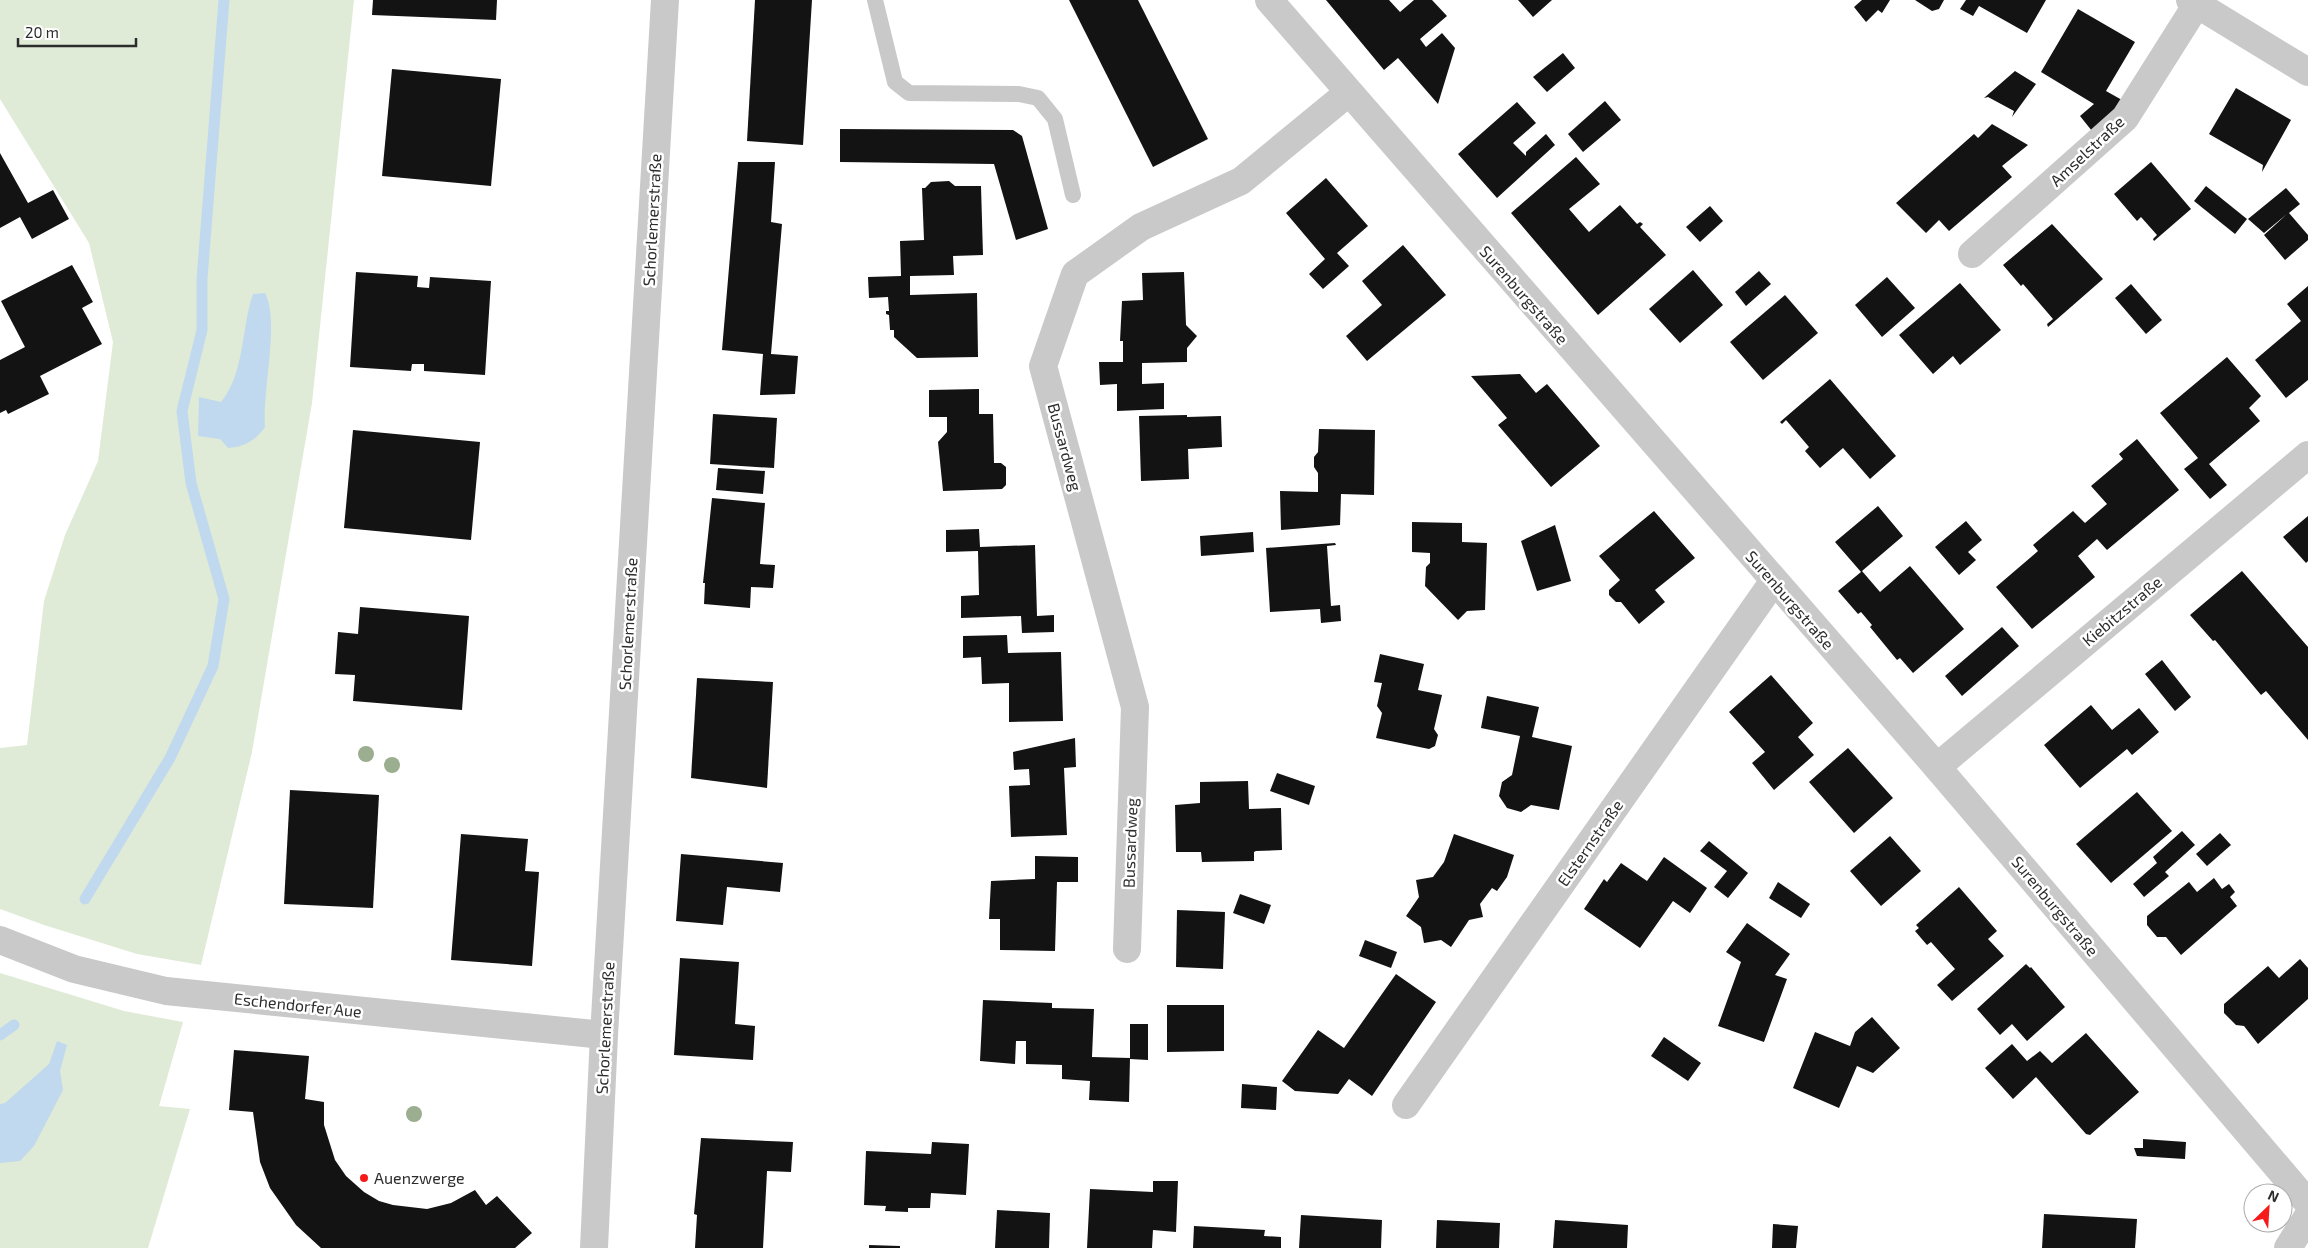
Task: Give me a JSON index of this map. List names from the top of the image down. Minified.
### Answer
{"streets":{"street":["Amselstraße","Schorlemerstraße","Surenburgstraße","Bussardweg","Kiebitzstraße","Elsternstraße","Eschendorfer Aue"]},"crossings":[["Schorlemerstraße","Eschendorfer Aue"],["Surenburgstraße","Bussardweg"],["Surenburgstraße","Kiebitzstraße"],["Surenburgstraße","Elsternstraße"]],"places":["Auenzwerge"],"scale_bar":"20 m","north":"top right"}
